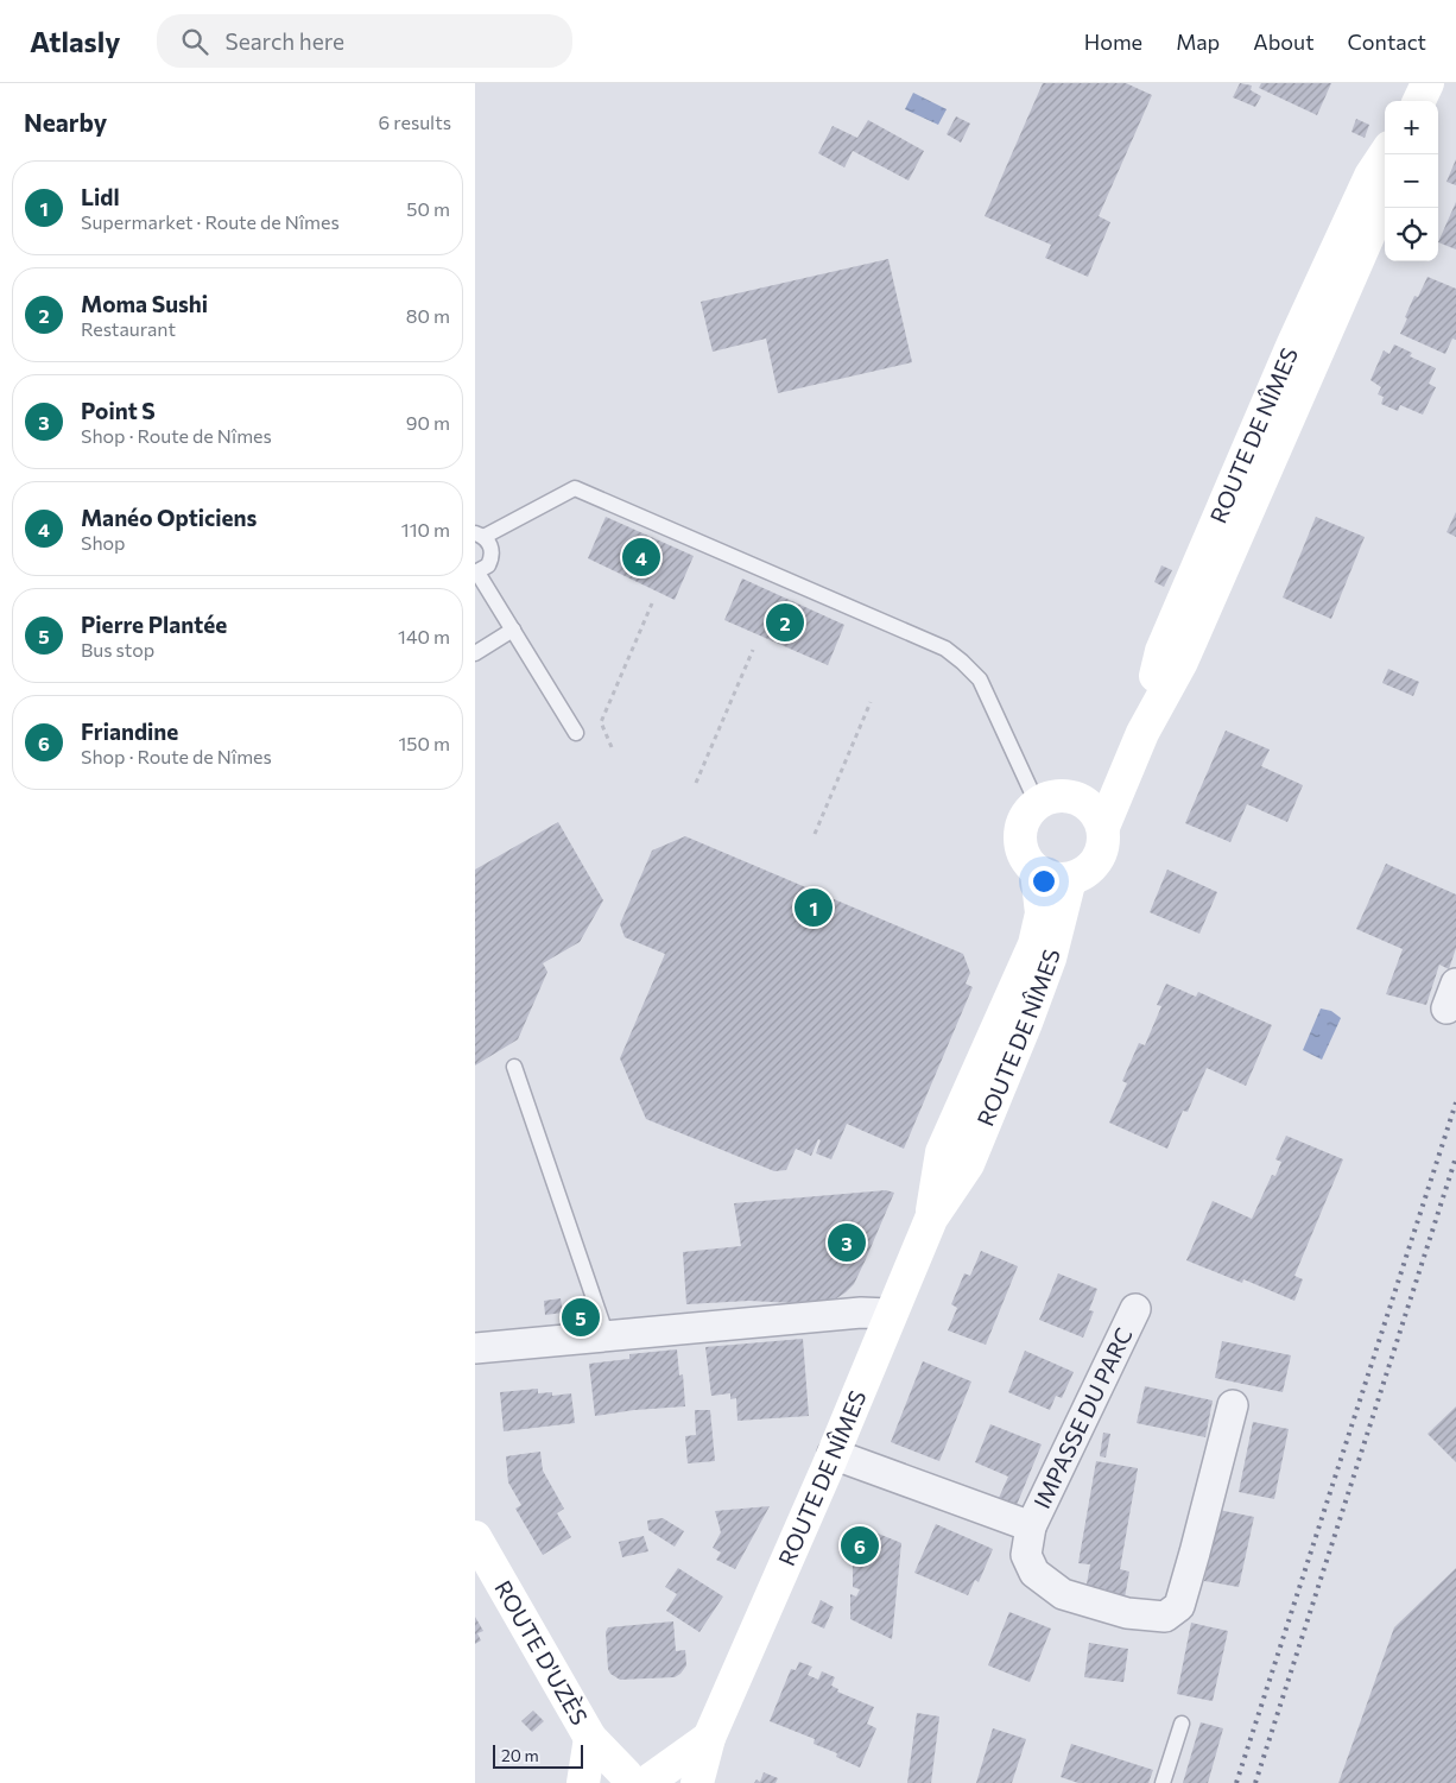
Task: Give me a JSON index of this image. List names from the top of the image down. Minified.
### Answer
{"streets":{"main road":["ROUTE DE NÎMES","ROUTE D'UZÈS"],"street":["IMPASSE DU PARC"]},"crossings":[["ROUTE DE NÎMES","IMPASSE DU PARC"]],"scale_bar":"20 m","page":{"header":"Atlasly","search":"Search here","nav":["Home","Map","About","Contact"],"heading":["Nearby","6 results"],"map_buttons":["+","−"],"list":[{"mark":"1","name":"Lidl","note":"Supermarket · Route de Nîmes","value":"50 m"},{"mark":"2","name":"Moma Sushi","note":"Restaurant","value":"80 m"},{"mark":"3","name":"Point S","note":"Shop · Route de Nîmes","value":"90 m"},{"mark":"4","name":"Manéo Opticiens","note":"Shop","value":"110 m"},{"mark":"5","name":"Pierre Plantée","note":"Bus stop","value":"140 m"},{"mark":"6","name":"Friandine","note":"Shop · Route de Nîmes","value":"150 m"}],"pins":["4","2","1","3","5","6"],"scale":"20 m"}}
